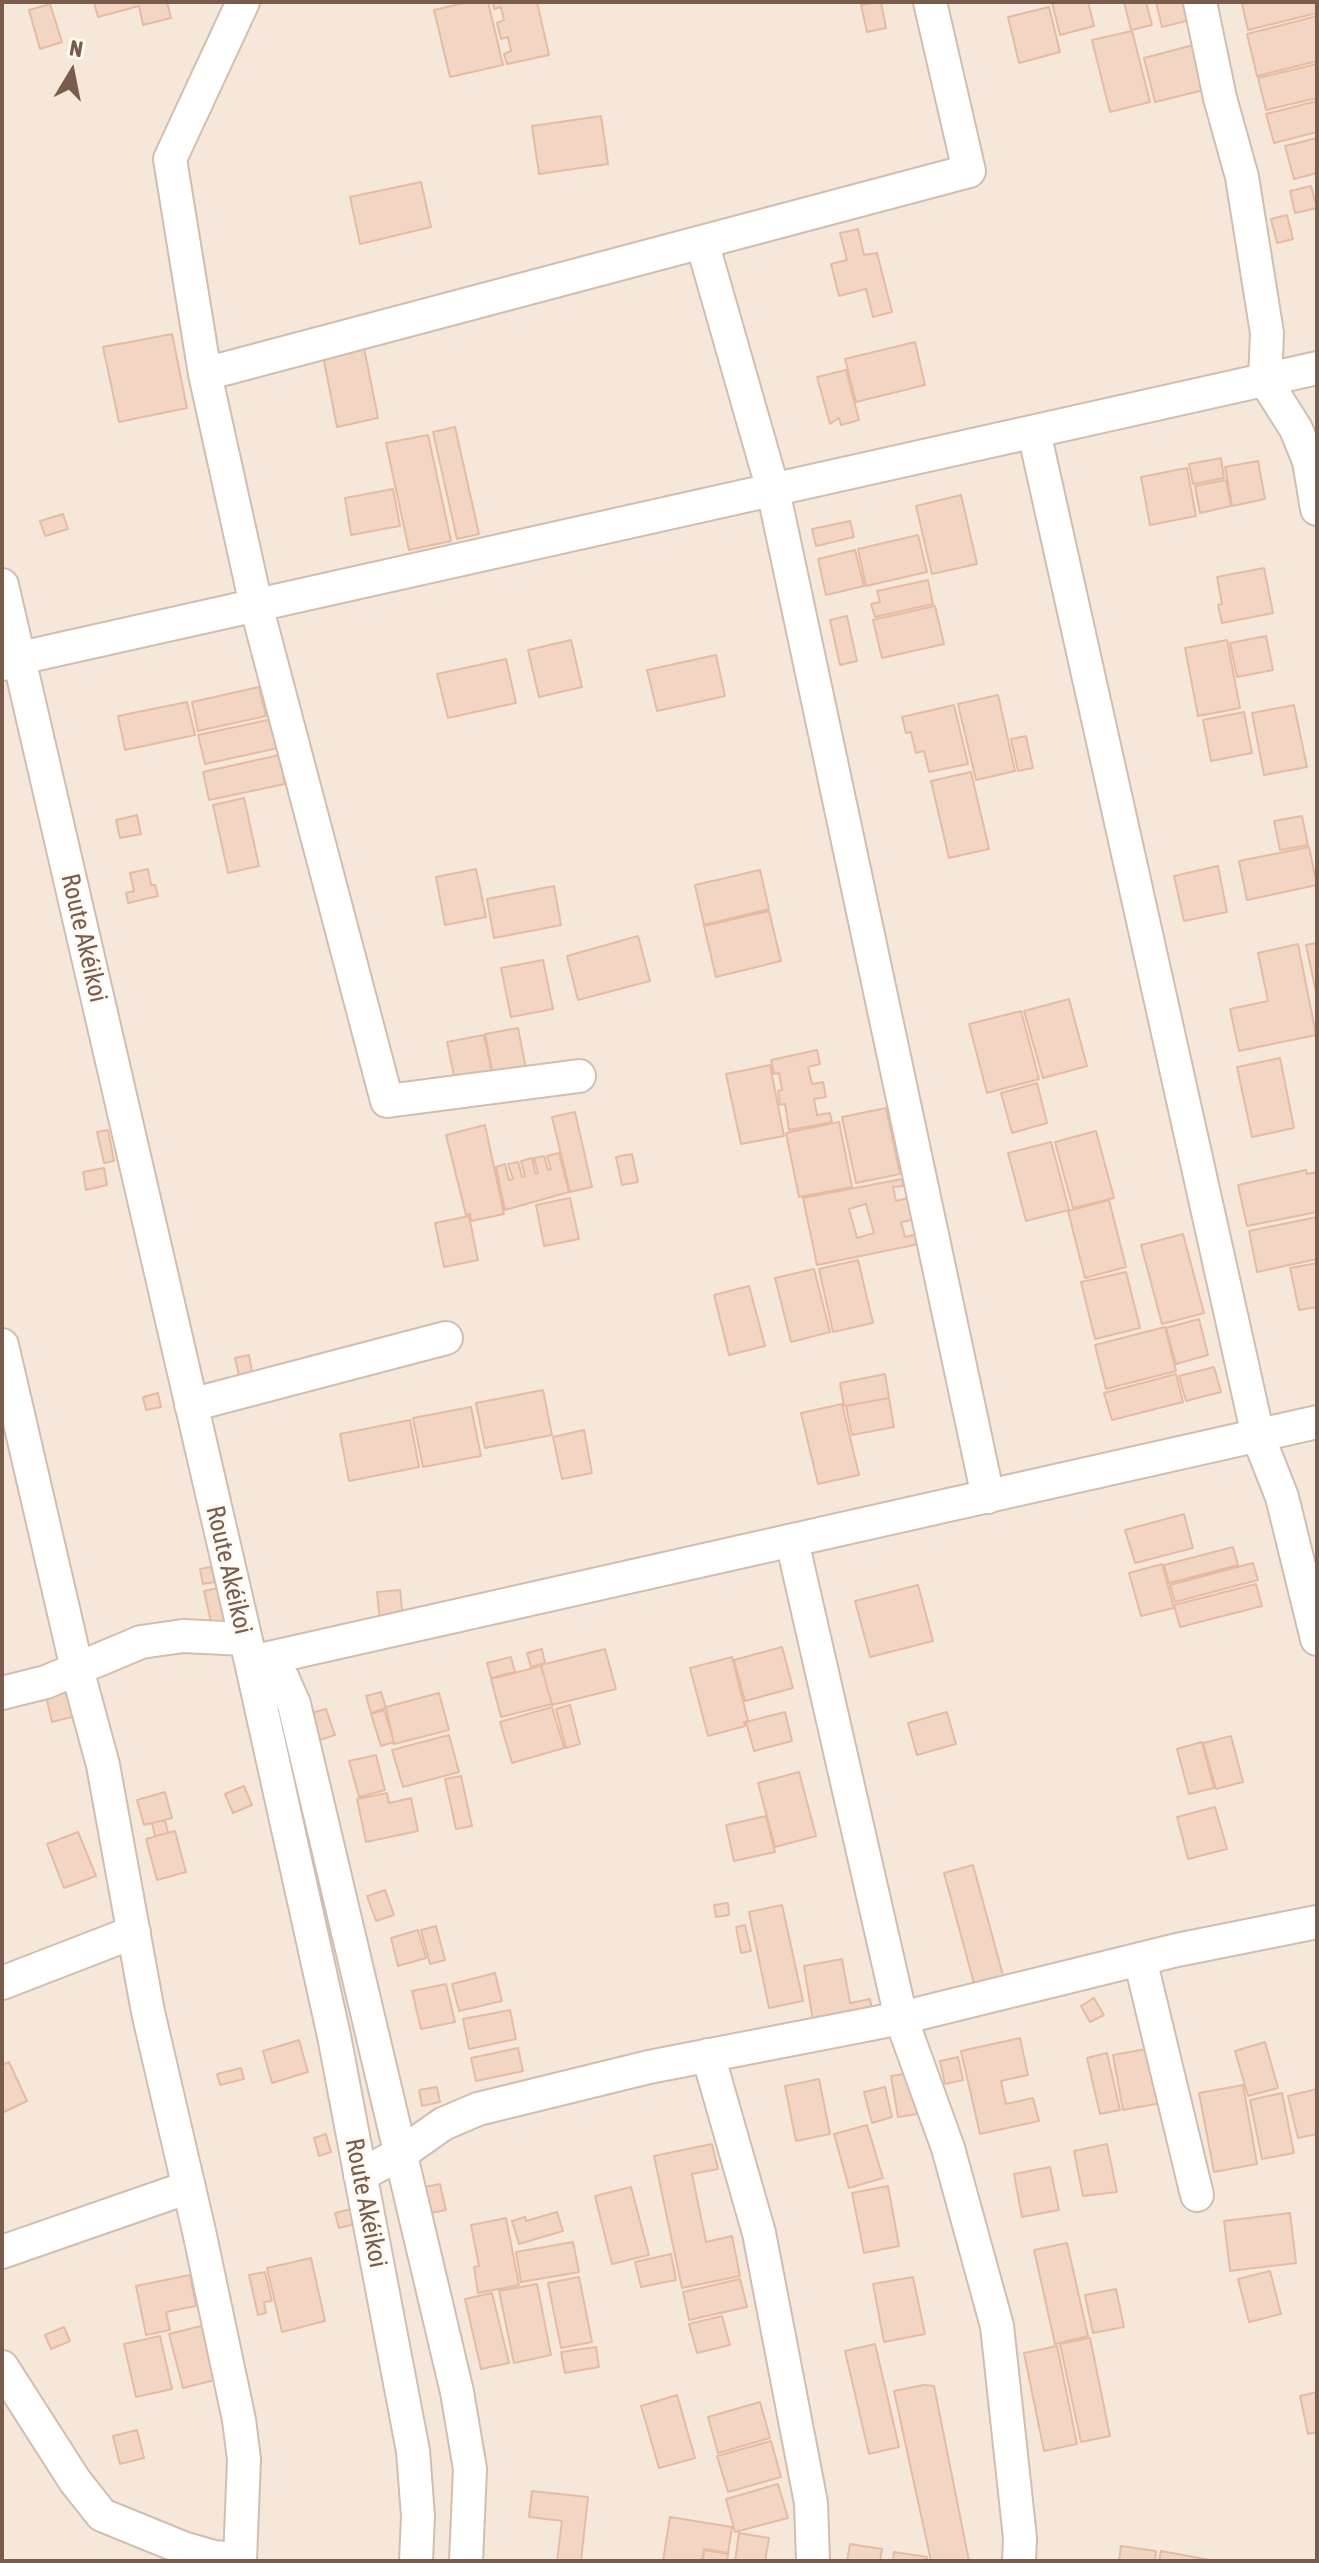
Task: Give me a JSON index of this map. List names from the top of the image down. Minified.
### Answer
{"streets":{"street":["Route Akéikoi"]},"north":"top"}
